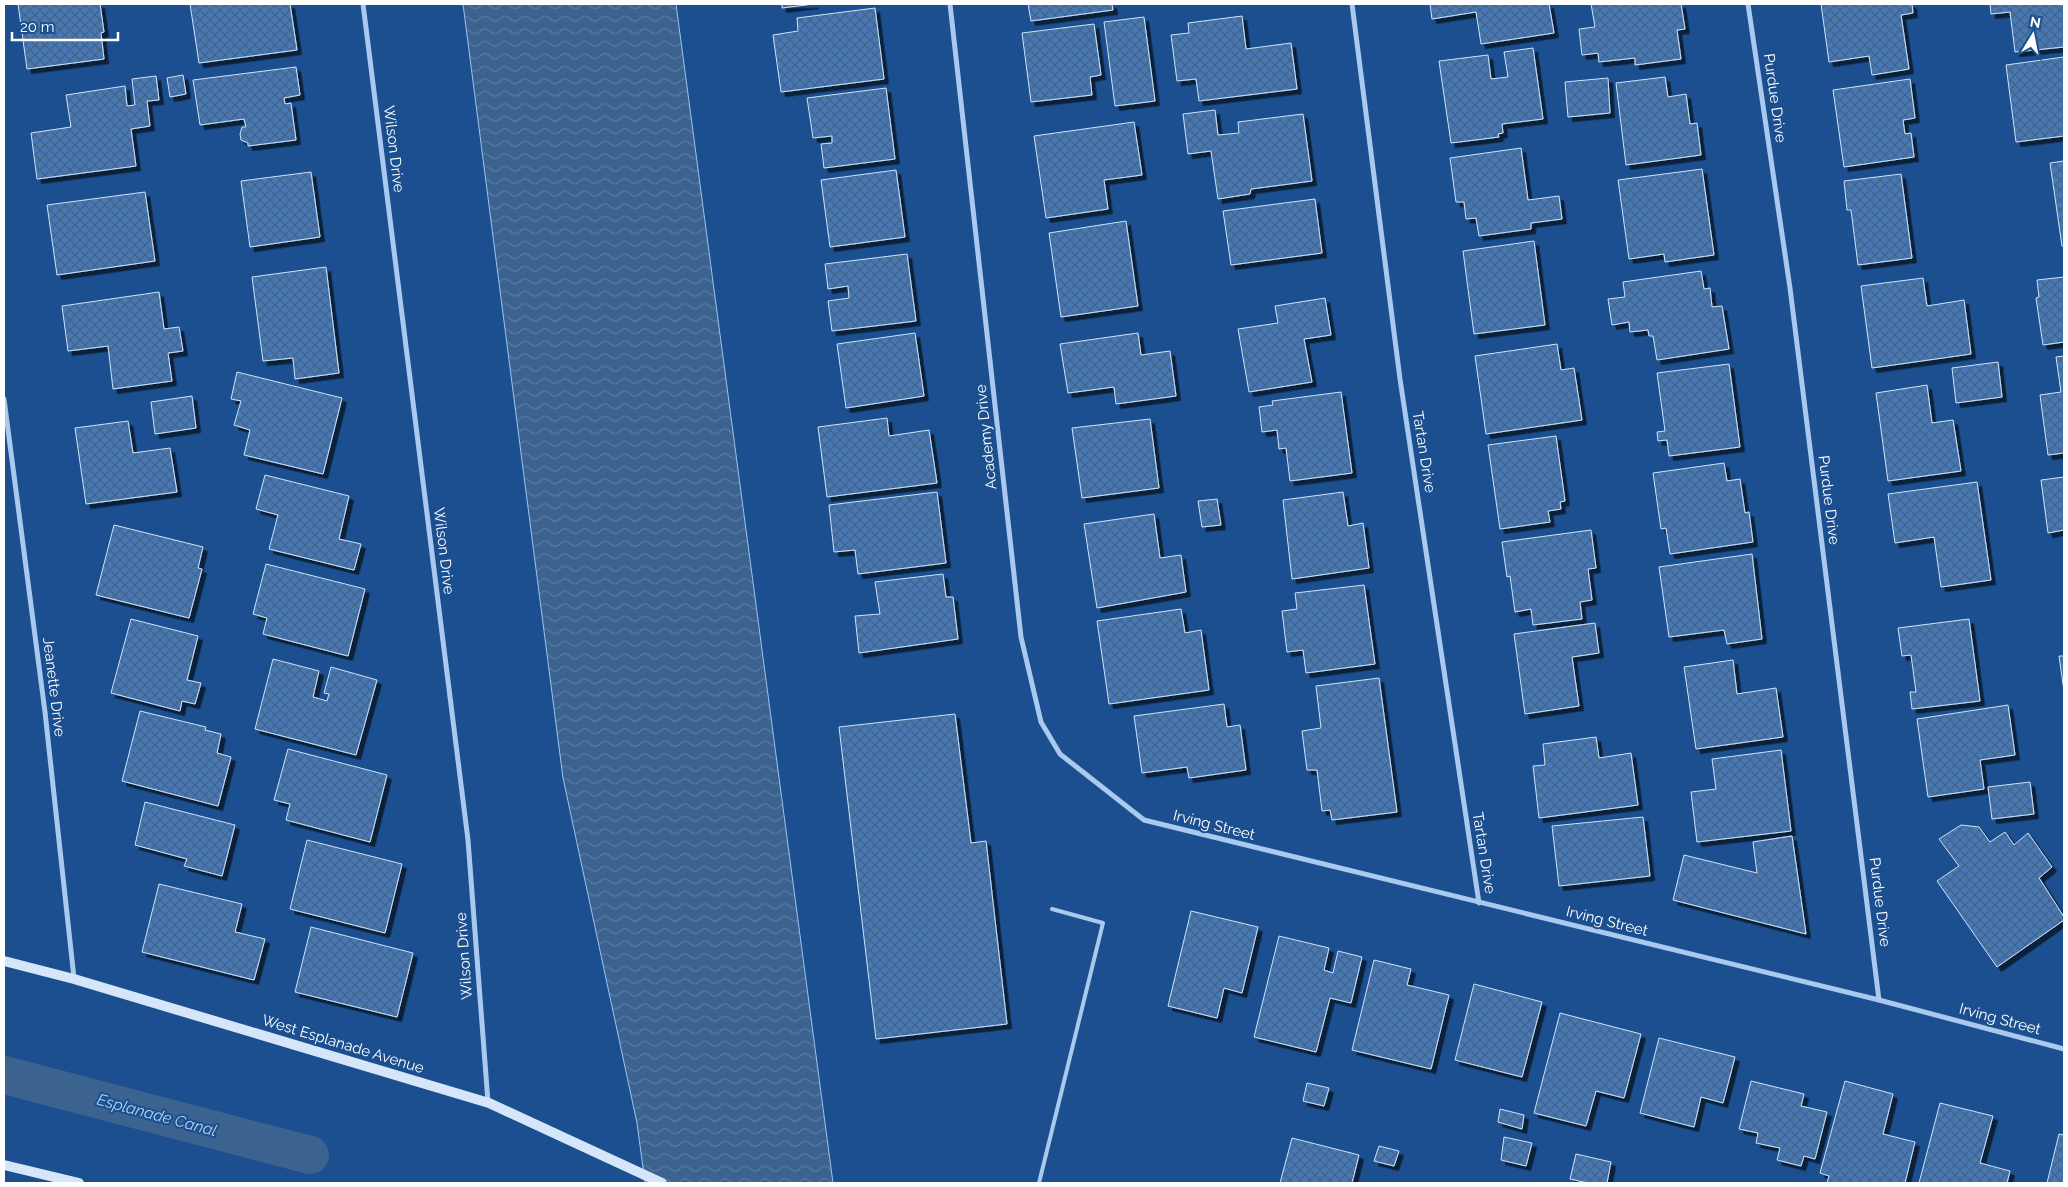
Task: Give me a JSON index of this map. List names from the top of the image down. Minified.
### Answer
{"streets":{"main road":["West Esplanade Avenue"],"street":["Purdue Drive","Wilson Drive","Academy Drive","Tartan Drive","Jeanette Drive","Irving Street"]},"crossings":[["Purdue Drive","Irving Street"],["Wilson Drive","West Esplanade Avenue"],["Academy Drive","Irving Street"],["Tartan Drive","Irving Street"],["Jeanette Drive","West Esplanade Avenue"]],"water":["Esplanade Canal"],"scale_bar":"20 m","north":"top"}
